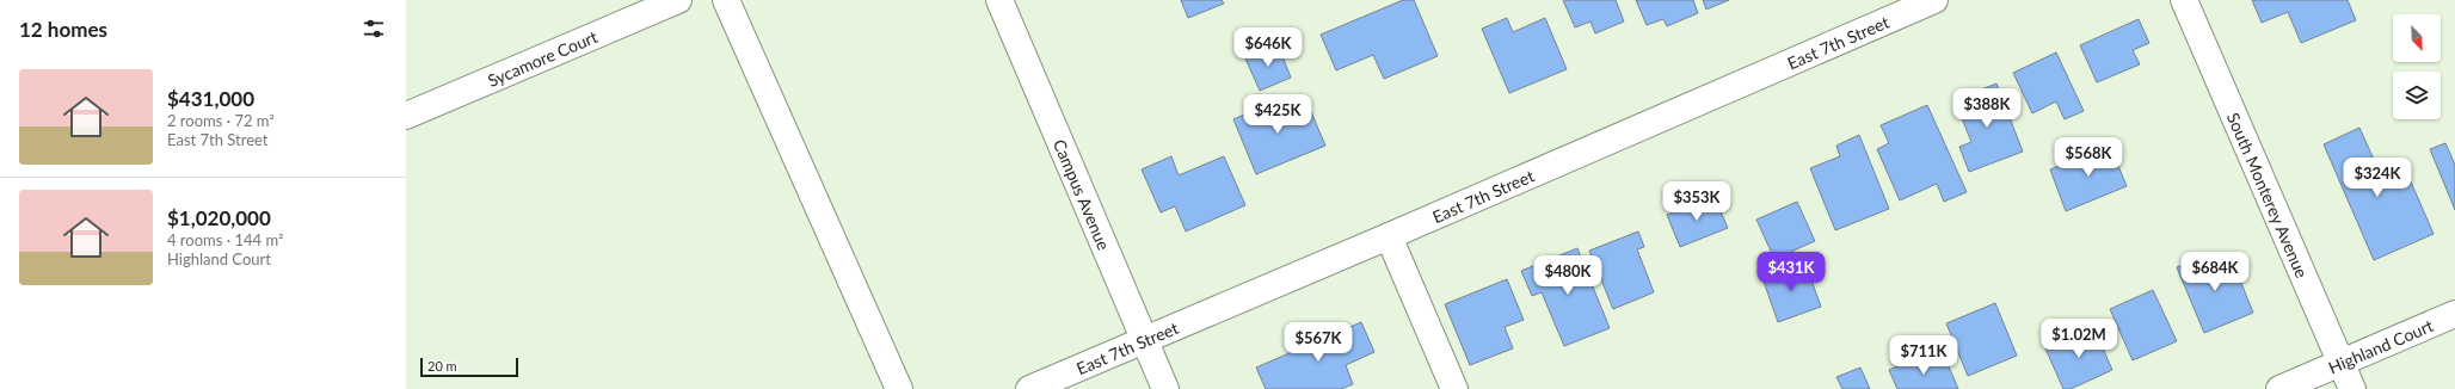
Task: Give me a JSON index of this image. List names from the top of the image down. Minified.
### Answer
{"streets":{"street":["East 7th Street","Sycamore Court","Campus Avenue","South Monterey Avenue","Highland Court"]},"crossings":[["East 7th Street","Campus Avenue"],["South Monterey Avenue","Highland Court"]],"scale_bar":"20 m","north":"bottom right","page":{"heading":"12 homes","price":["$646K","$388K","$425K","$568K","$324K","$353K","$431K","$684K","$480K","$1.02M","$567K","$711K"],"list":[{"name":"$431,000","note":"2 rooms · 72 m² · East 7th Street"},{"name":"$1,020,000","note":"4 rooms · 144 m² · Highland Court"}],"scale":"20 m"}}
